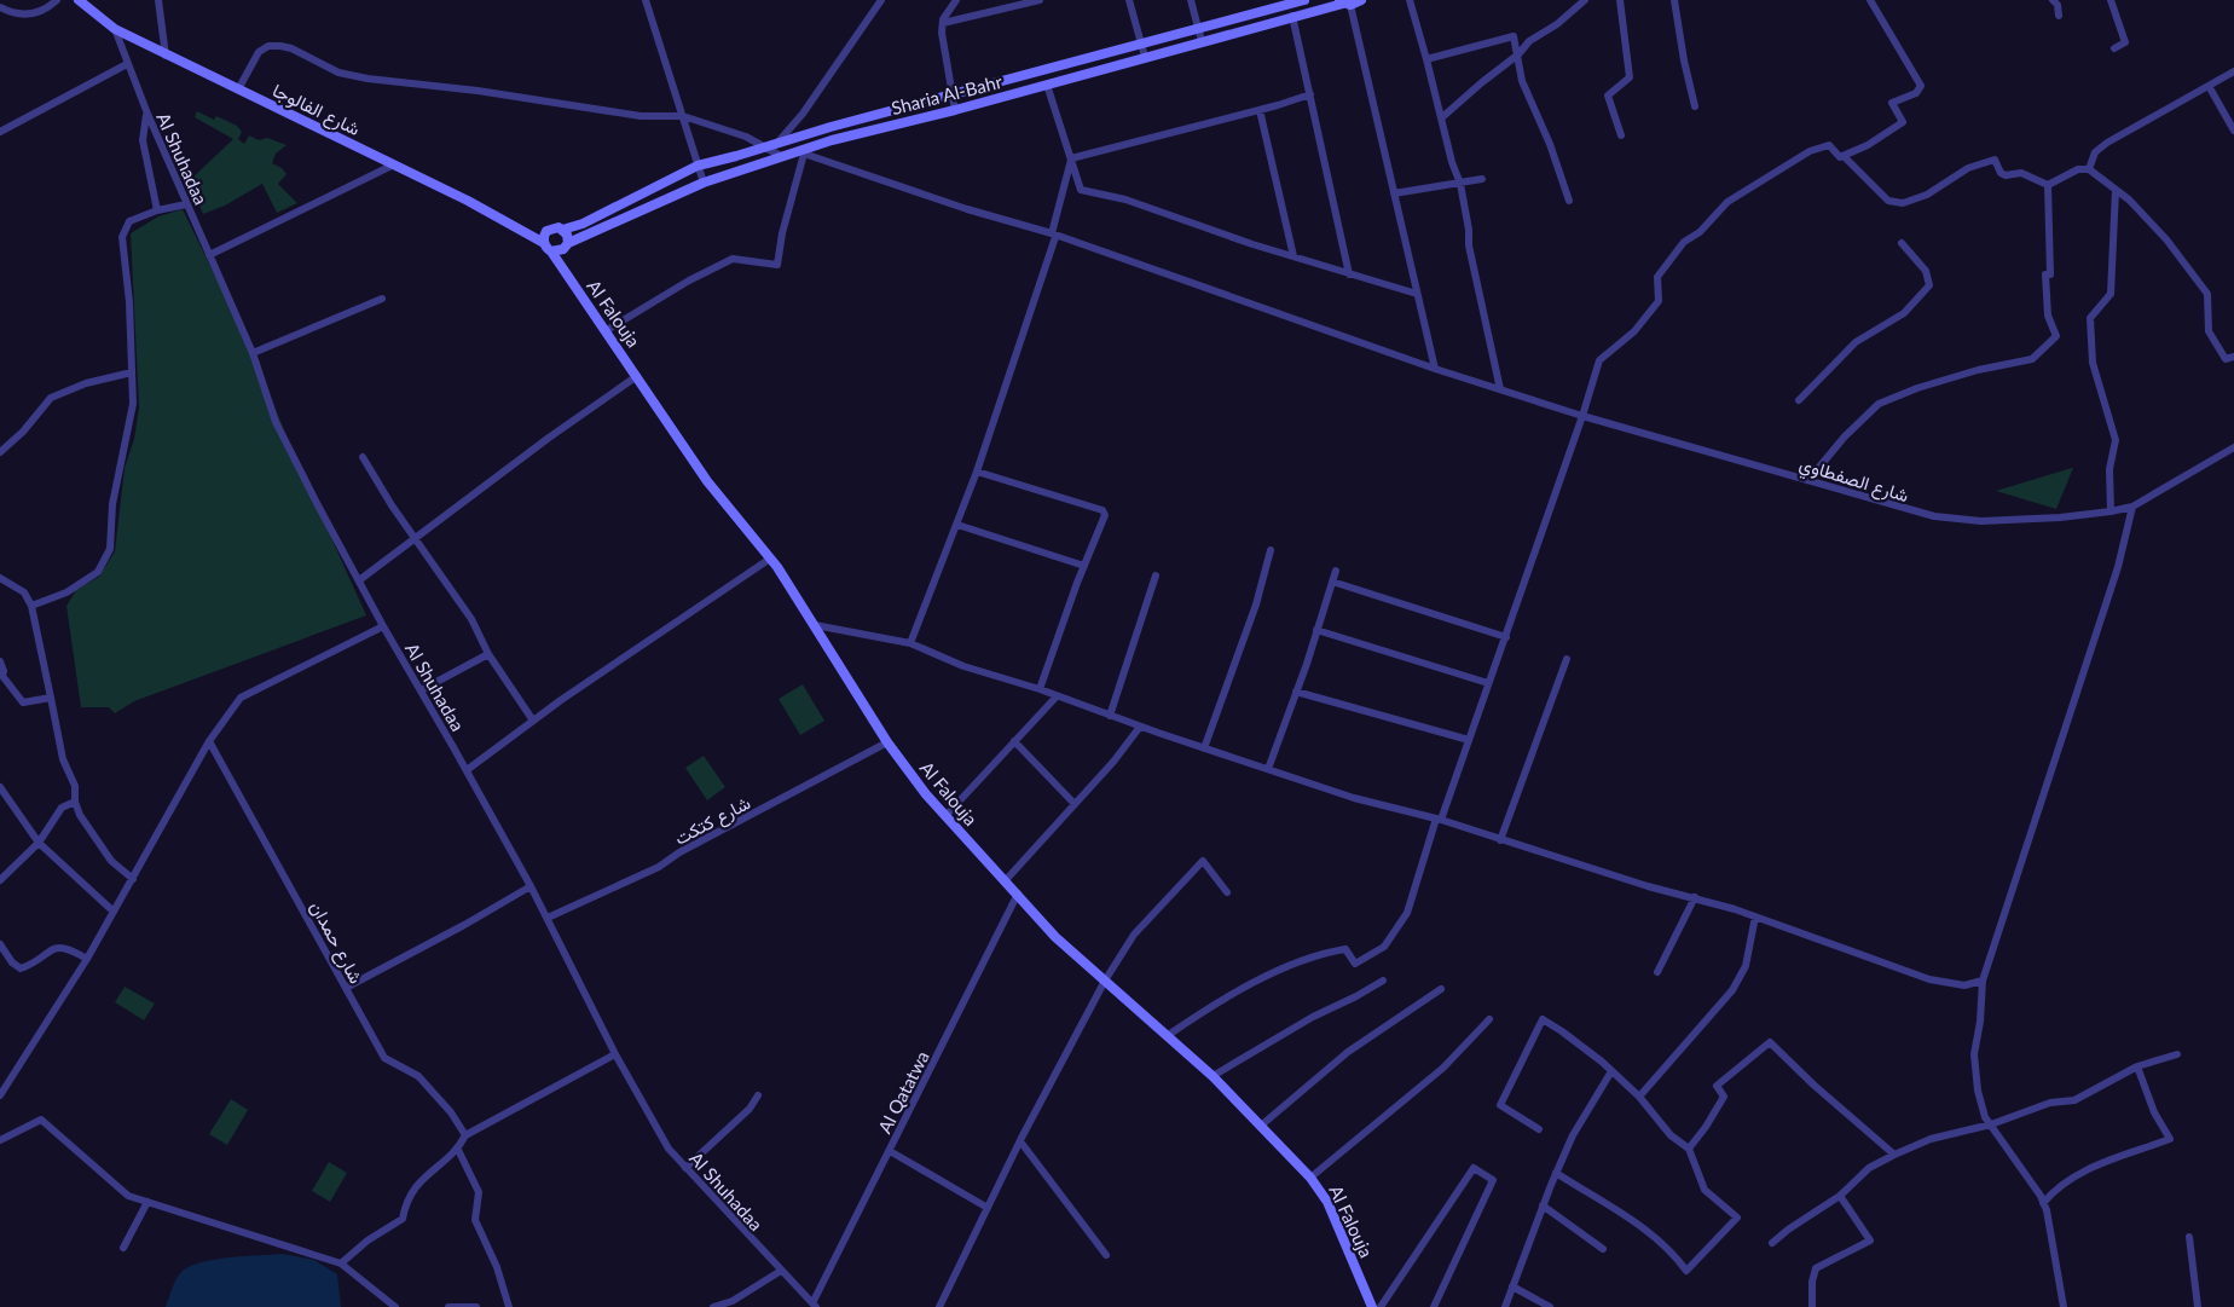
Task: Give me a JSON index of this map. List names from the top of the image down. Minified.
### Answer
{"streets":{"main road":["Sharia Al-Bahr","شارع الفالوجا","Al Falouja"],"street":["Al Shuhadaa","شارع الصفطاوي","شارع كتكت","شارع حمدان","Al Qatatwa"]},"crossings":[["Sharia Al-Bahr","شارع الفالوجا"],["Sharia Al-Bahr","Al Falouja"],["Sharia Al-Bahr","شارع الصفطاوي"],["شارع الفالوجا","Al Shuhadaa"],["شارع الفالوجا","Al Falouja"],["Al Shuhadaa","شارع كتكت"],["Al Shuhadaa","Al Qatatwa"],["Al Falouja","شارع كتكت"],["Al Falouja","Al Qatatwa"]]}
